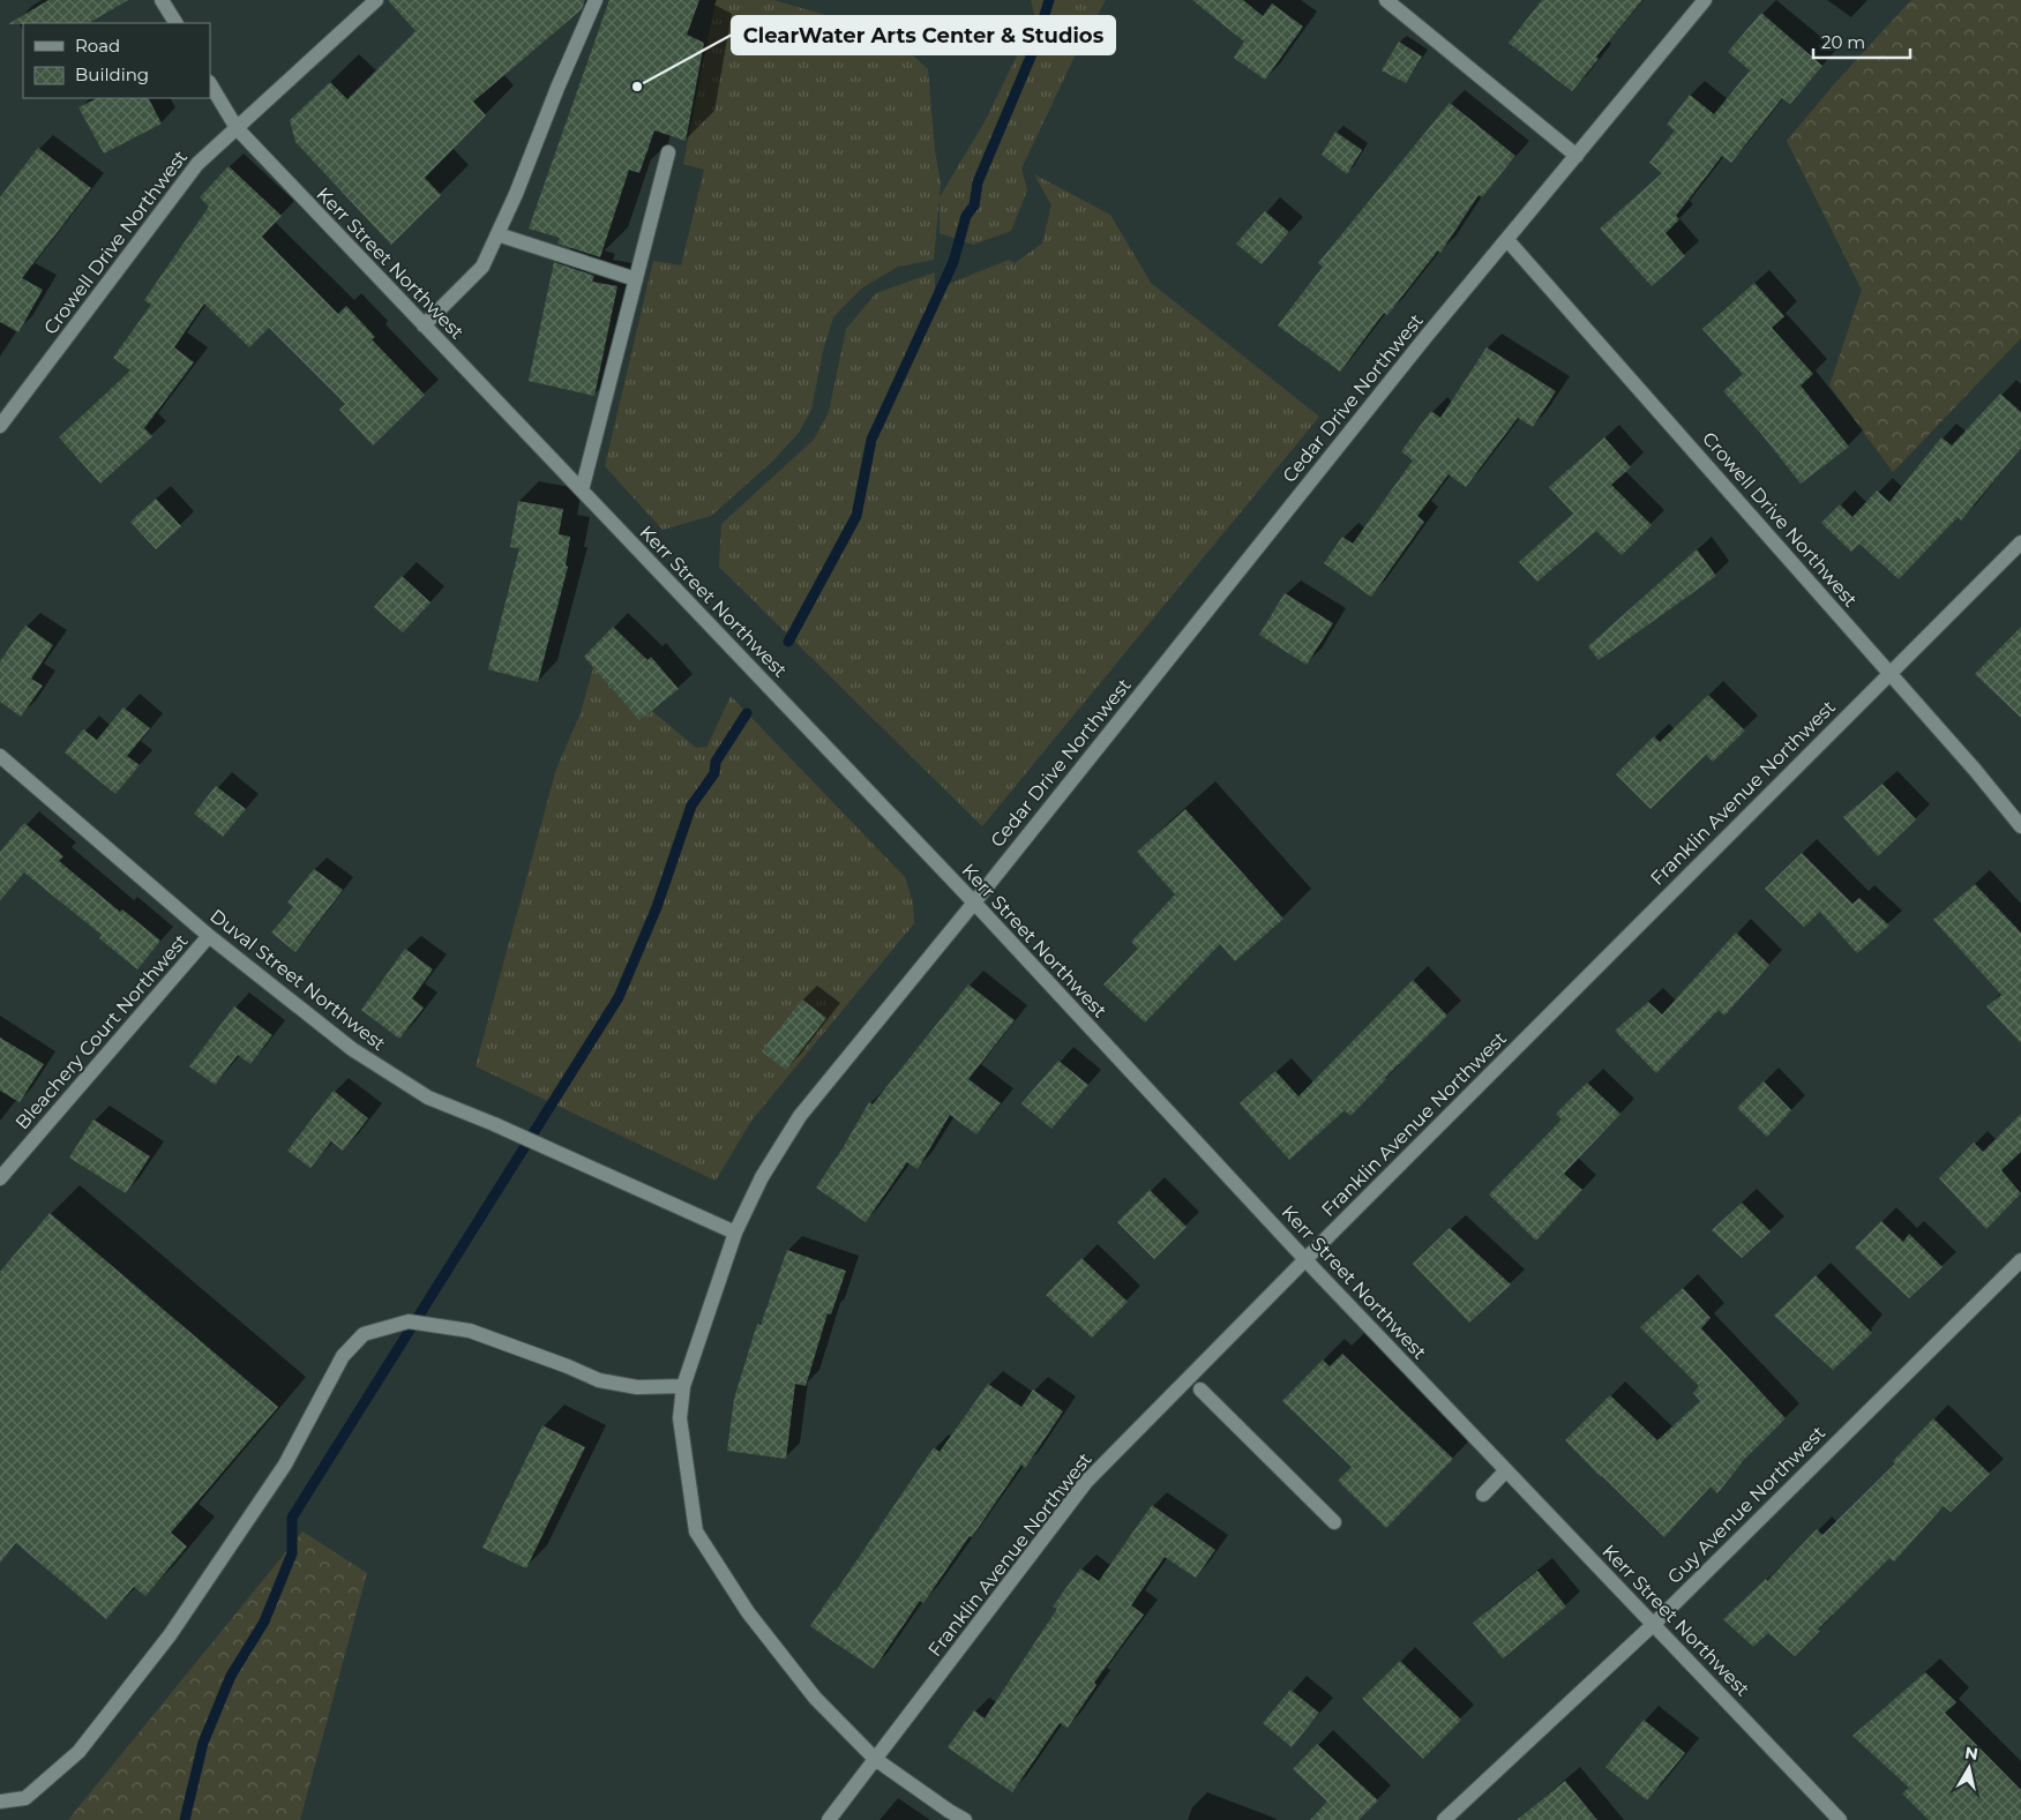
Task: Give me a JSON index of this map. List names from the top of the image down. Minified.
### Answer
{"streets":{"street":["Crowell Drive Northwest","Kerr Street Northwest","Cedar Drive Northwest","Franklin Avenue Northwest","Duval Street Northwest","Bleachery Court Northwest","Guy Avenue Northwest"]},"crossings":[["Crowell Drive Northwest","Kerr Street Northwest"],["Crowell Drive Northwest","Cedar Drive Northwest"],["Crowell Drive Northwest","Franklin Avenue Northwest"],["Kerr Street Northwest","Cedar Drive Northwest"],["Kerr Street Northwest","Franklin Avenue Northwest"],["Kerr Street Northwest","Guy Avenue Northwest"],["Cedar Drive Northwest","Franklin Avenue Northwest"],["Cedar Drive Northwest","Duval Street Northwest"],["Duval Street Northwest","Bleachery Court Northwest"]],"places":["ClearWater Arts Center & Studios"],"legend":["Road","Building"],"scale_bar":"20 m","north":"top"}
